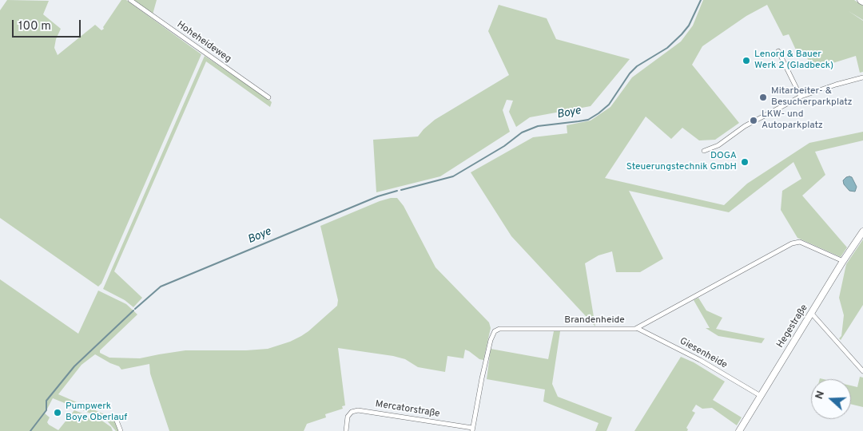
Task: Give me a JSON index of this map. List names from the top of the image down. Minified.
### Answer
{"streets":{"street":["Hoheheideweg","Brandenheide","Hegestraße","Giesenheide","Mercatorstraße"]},"crossings":[["Brandenheide","Hegestraße"],["Brandenheide","Giesenheide"],["Brandenheide","Mercatorstraße"],["Hegestraße","Giesenheide"]],"water":["Boye"],"places":["Lenord & Bauer Werk 2 (Gladbeck)","Mitarbeiter- & Besucherparkplatz","LKW- und Autoparkplatz","DOGA Steuerungstechnik GmbH","Pumpwerk Boye Oberlauf"],"scale_bar":"100 m","north":"left"}
